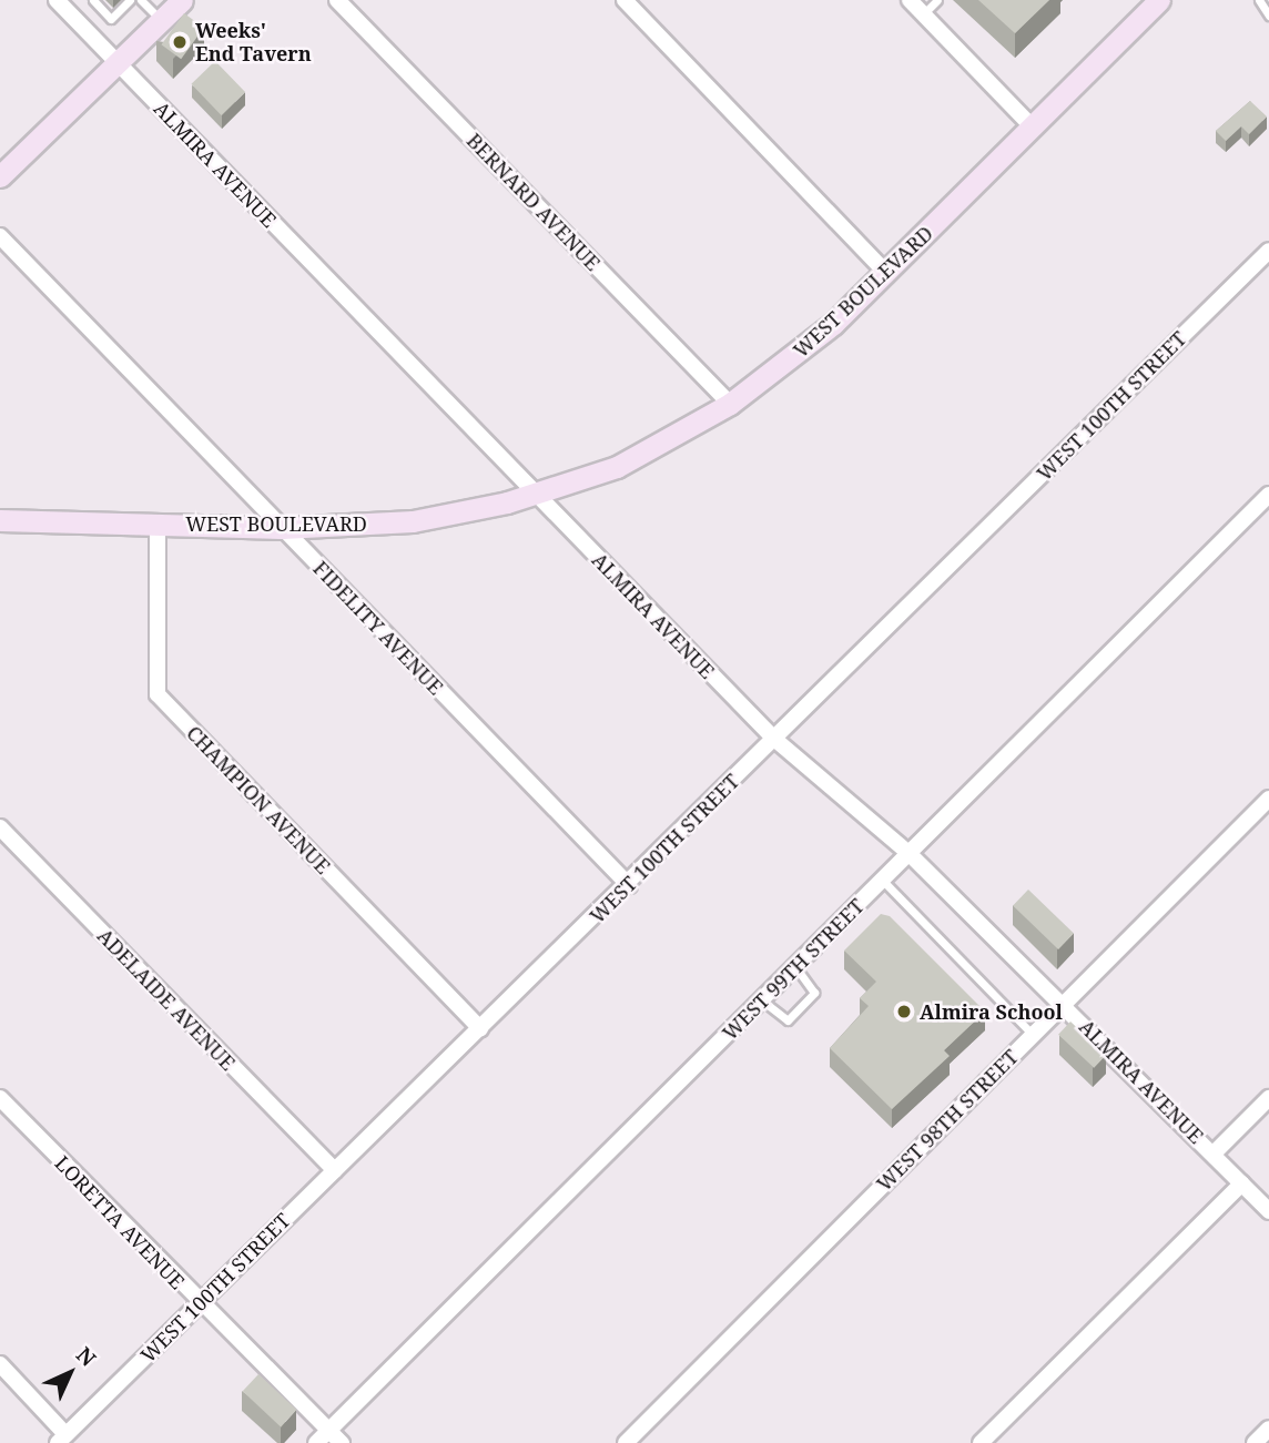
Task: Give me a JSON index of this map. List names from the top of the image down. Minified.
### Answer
{"streets":{"street":["ALMIRA AVENUE","BERNARD AVENUE","WEST BOULEVARD","WEST 100TH STREET","FIDELITY AVENUE","CHAMPION AVENUE","WEST 99TH STREET","ADELAIDE AVENUE","WEST 98TH STREET","LORETTA AVENUE"]},"crossings":[["ALMIRA AVENUE","WEST BOULEVARD"],["ALMIRA AVENUE","WEST 100TH STREET"],["ALMIRA AVENUE","WEST 99TH STREET"],["ALMIRA AVENUE","WEST 98TH STREET"],["BERNARD AVENUE","WEST BOULEVARD"],["WEST BOULEVARD","FIDELITY AVENUE"],["WEST BOULEVARD","CHAMPION AVENUE"],["WEST 100TH STREET","FIDELITY AVENUE"],["WEST 100TH STREET","CHAMPION AVENUE"],["WEST 100TH STREET","ADELAIDE AVENUE"],["WEST 100TH STREET","LORETTA AVENUE"],["WEST 99TH STREET","LORETTA AVENUE"]],"places":["Weeks' End Tavern","Almira School"],"north":"top right"}
